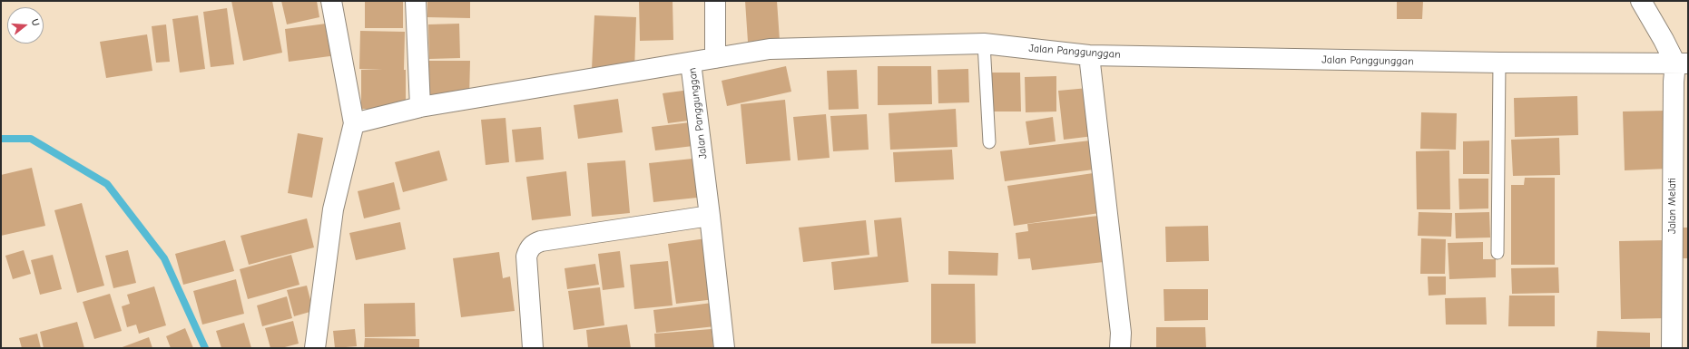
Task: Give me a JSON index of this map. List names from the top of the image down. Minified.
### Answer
{"streets":{"street":["Jalan Panggunggan","Jalan Melati"]},"crossings":[["Jalan Panggunggan","Jalan Melati"]],"north":"right"}
